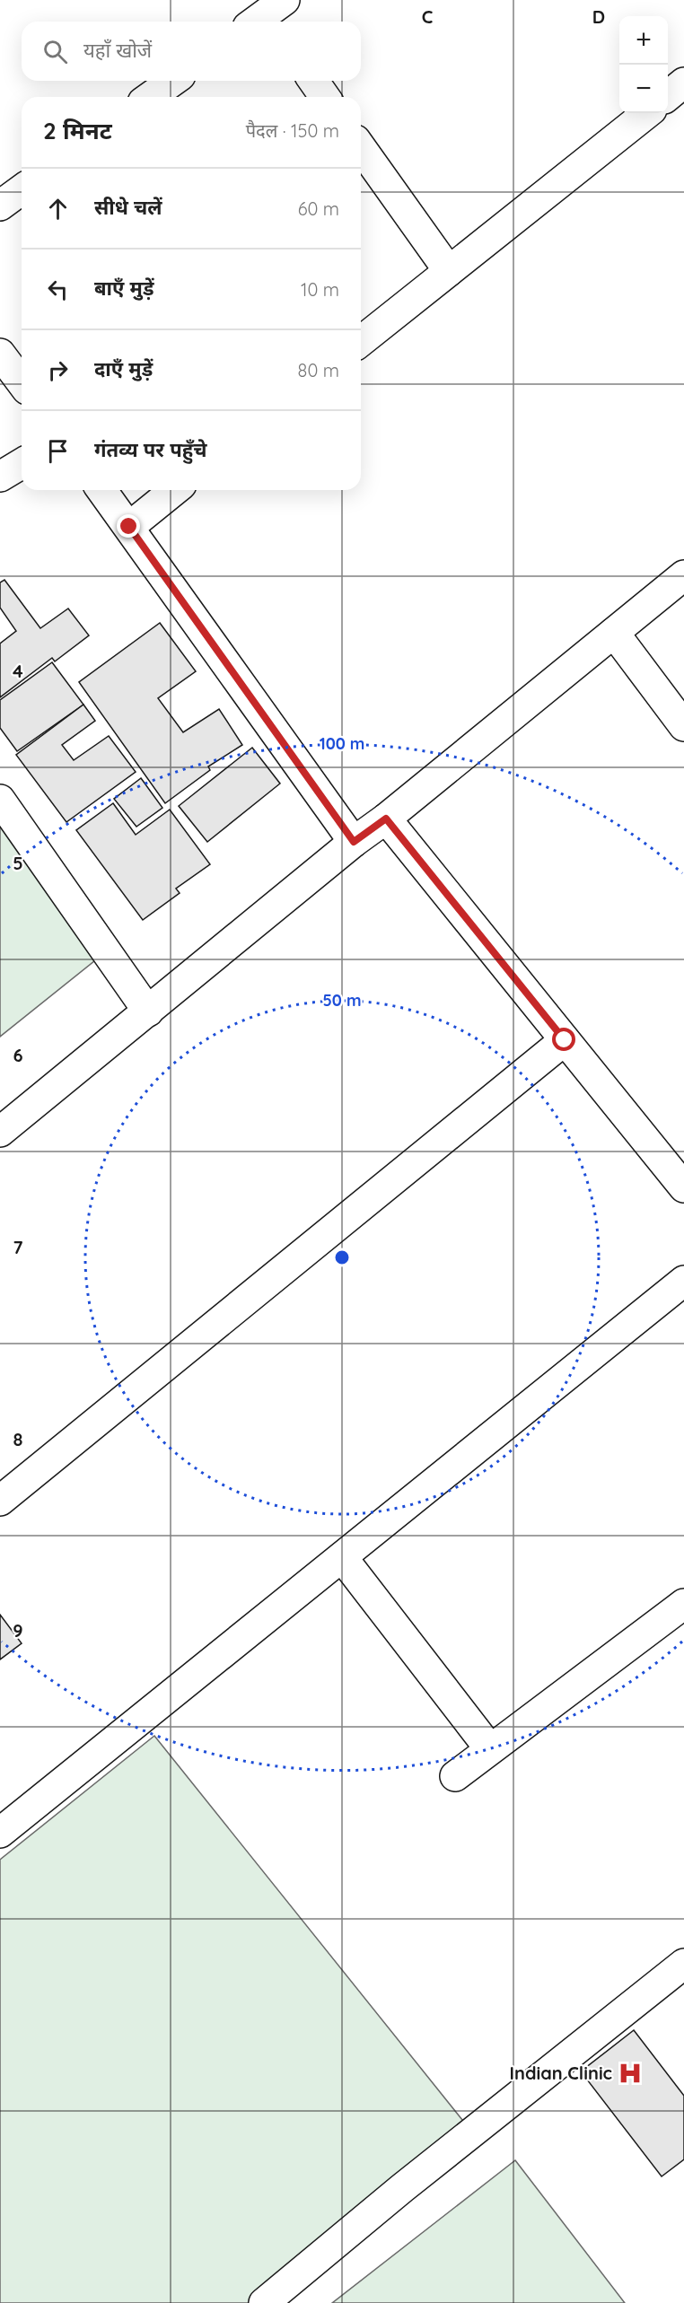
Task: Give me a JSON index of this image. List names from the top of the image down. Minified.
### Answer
{"places":{"hospital":["Indian Clinic"]},"page":{"map_buttons":["+","−"],"search":"यहाँ खोजें","heading":["2 मिनट","पैदल · 150 m"],"list":[["सीधे चलें","60 m"],["बाएँ मुड़ें","10 m"],["दाएँ मुड़ें","80 m"],"गंतव्य पर पहुँचे"]},"grid":{"columns":["C","D"],"rows":["4","5","6","7","8","9"]},"rings":["100 m","50 m"]}
